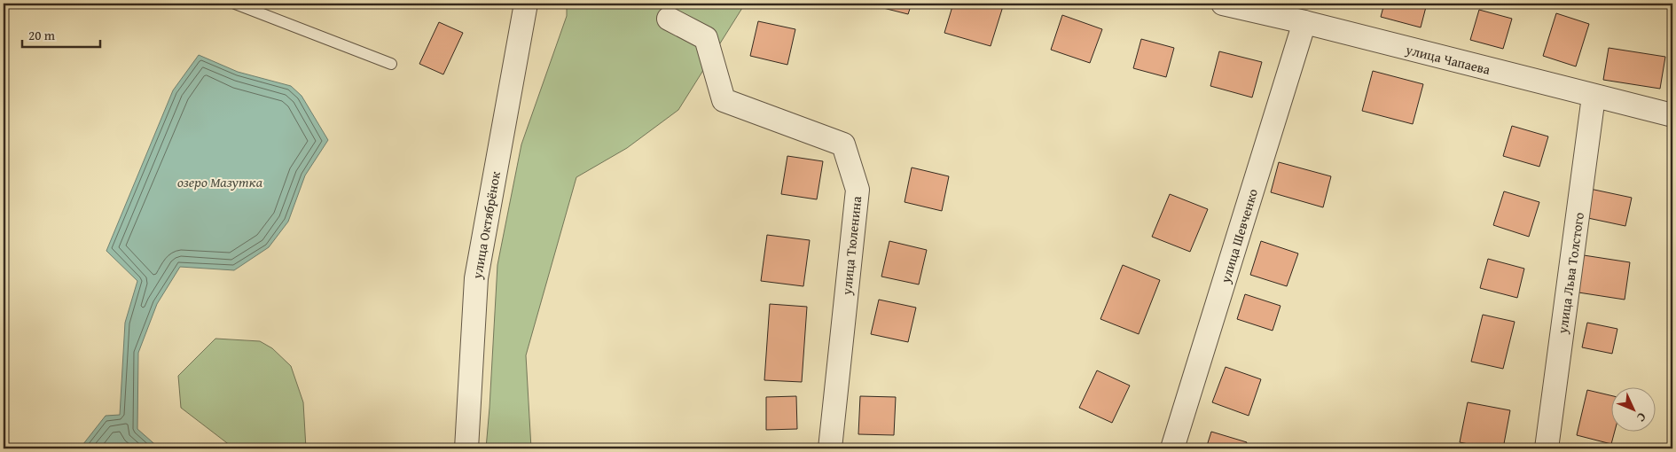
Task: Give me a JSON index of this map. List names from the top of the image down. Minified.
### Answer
{"streets":{"street":["улица Чапаева","улица Октябрёнок","улица Шевченко","улица Тюленина","улица Льва Толстого"]},"crossings":[["улица Чапаева","улица Шевченко"],["улица Чапаева","улица Льва Толстого"]],"water":["озеро Мазутка"],"scale_bar":"20 m","north":"bottom right"}
